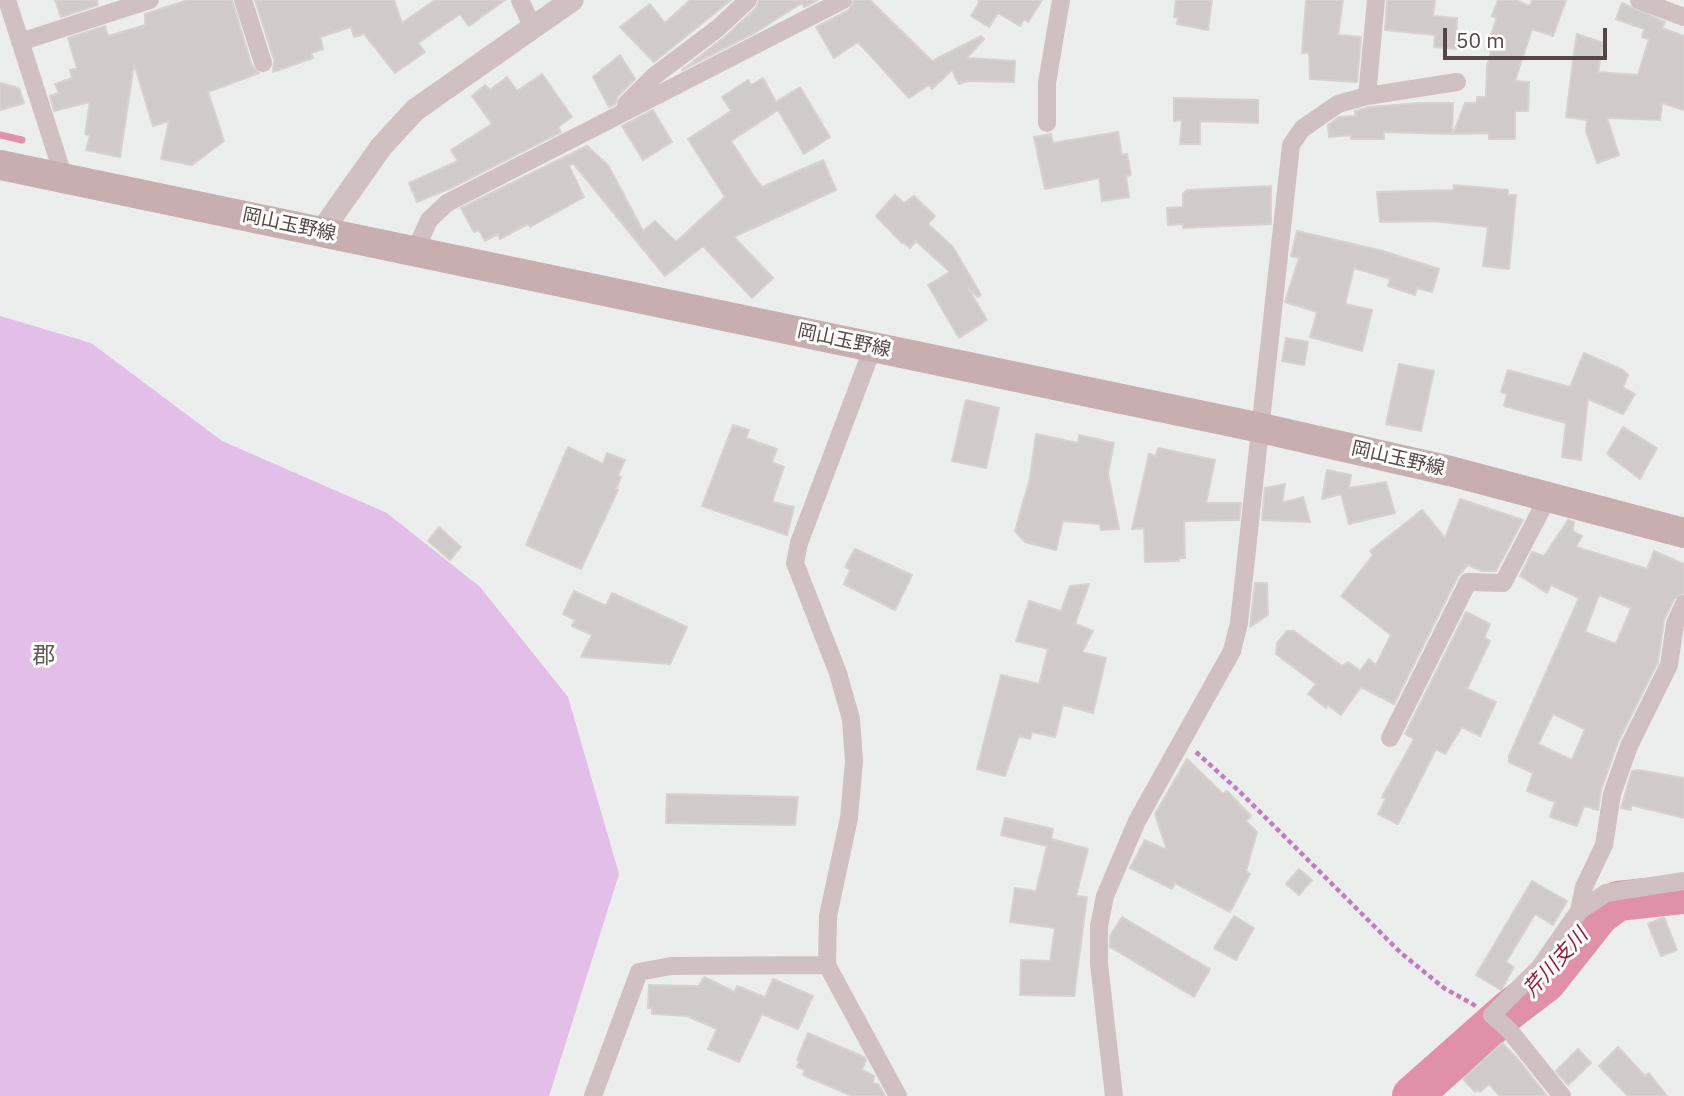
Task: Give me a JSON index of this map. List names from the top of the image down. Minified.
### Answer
{"streets":{"main road":["岡山玉野線"]},"districts":["郡"],"water":["芹川支川"],"scale_bar":"50 m"}
